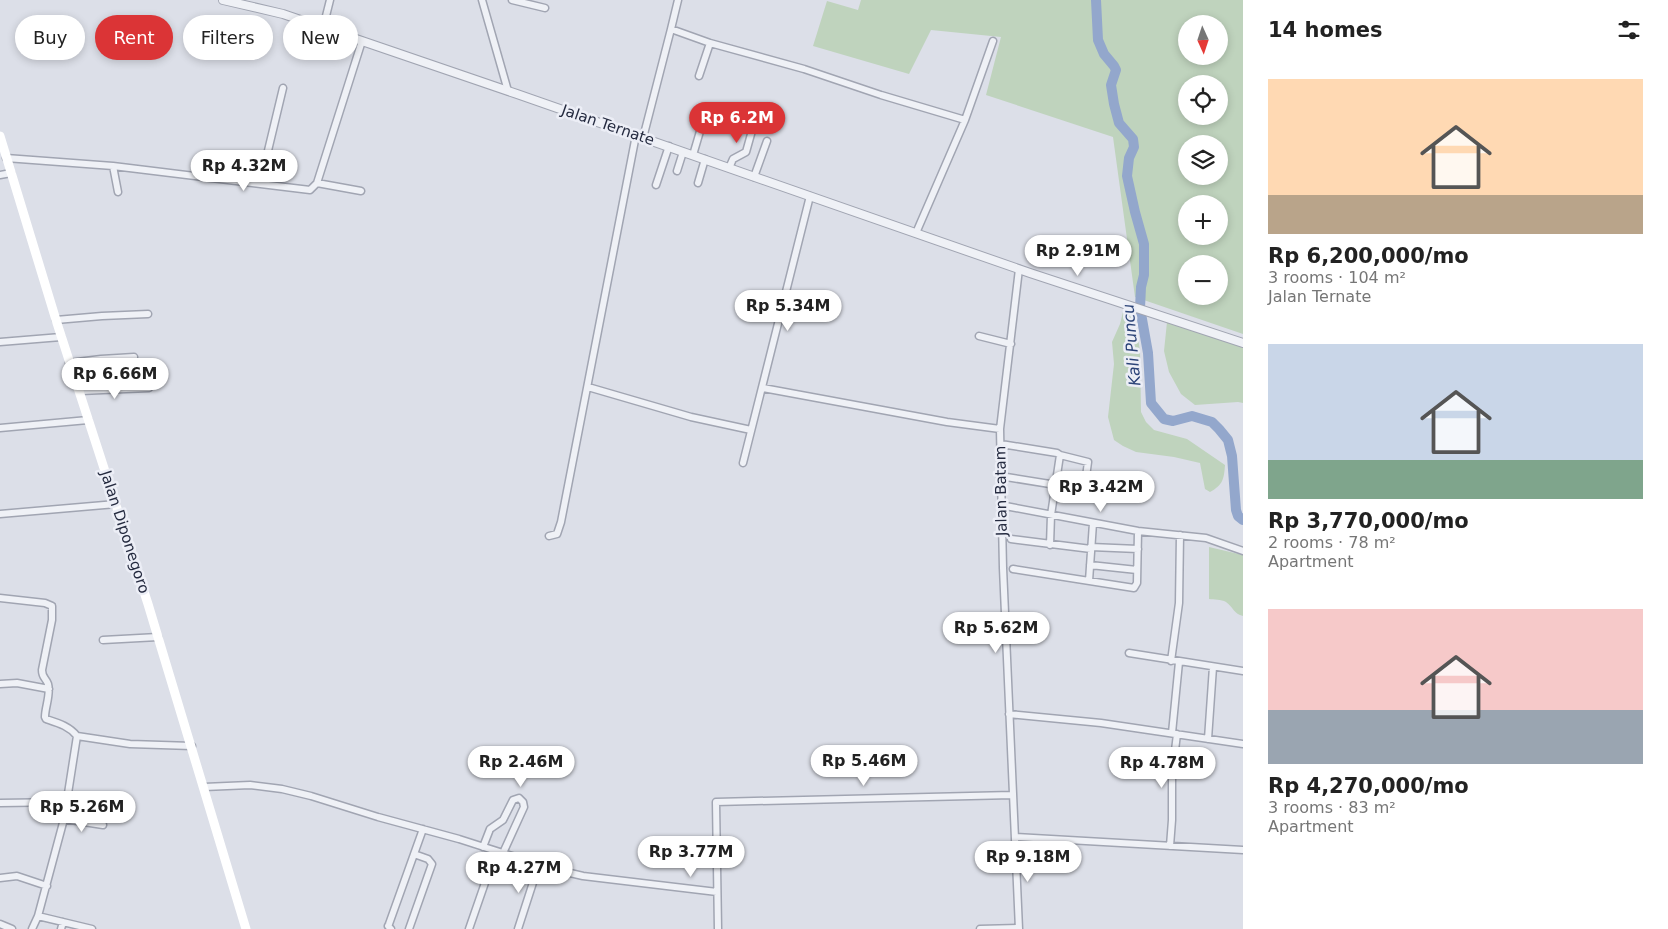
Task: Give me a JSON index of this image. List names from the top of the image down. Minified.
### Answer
{"streets":{"main road":["Jalan Diponegoro"],"street":["Jalan Ternate","Jalan Batam"]},"crossings":[["Jalan Ternate","Jalan Batam"]],"water":["Kali Puncu"],"north":"bottom","page":{"heading":"14 homes","map_buttons":["+","−"],"chip":["Buy","Rent","Filters","New"],"list":[{"name":"Rp 6,200,000/mo","note":"3 rooms · 104 m² · Jalan Ternate"},{"name":"Rp 3,770,000/mo","note":"2 rooms · 78 m² · Apartment"},{"name":"Rp 4,270,000/mo","note":"3 rooms · 83 m² · Apartment"}],"price":["Rp 6.2M","Rp 4.32M","Rp 2.91M","Rp 5.34M","Rp 6.66M","Rp 3.42M","Rp 5.62M","Rp 5.46M","Rp 2.46M","Rp 4.78M","Rp 5.26M","Rp 3.77M","Rp 9.18M","Rp 4.27M"]}}
